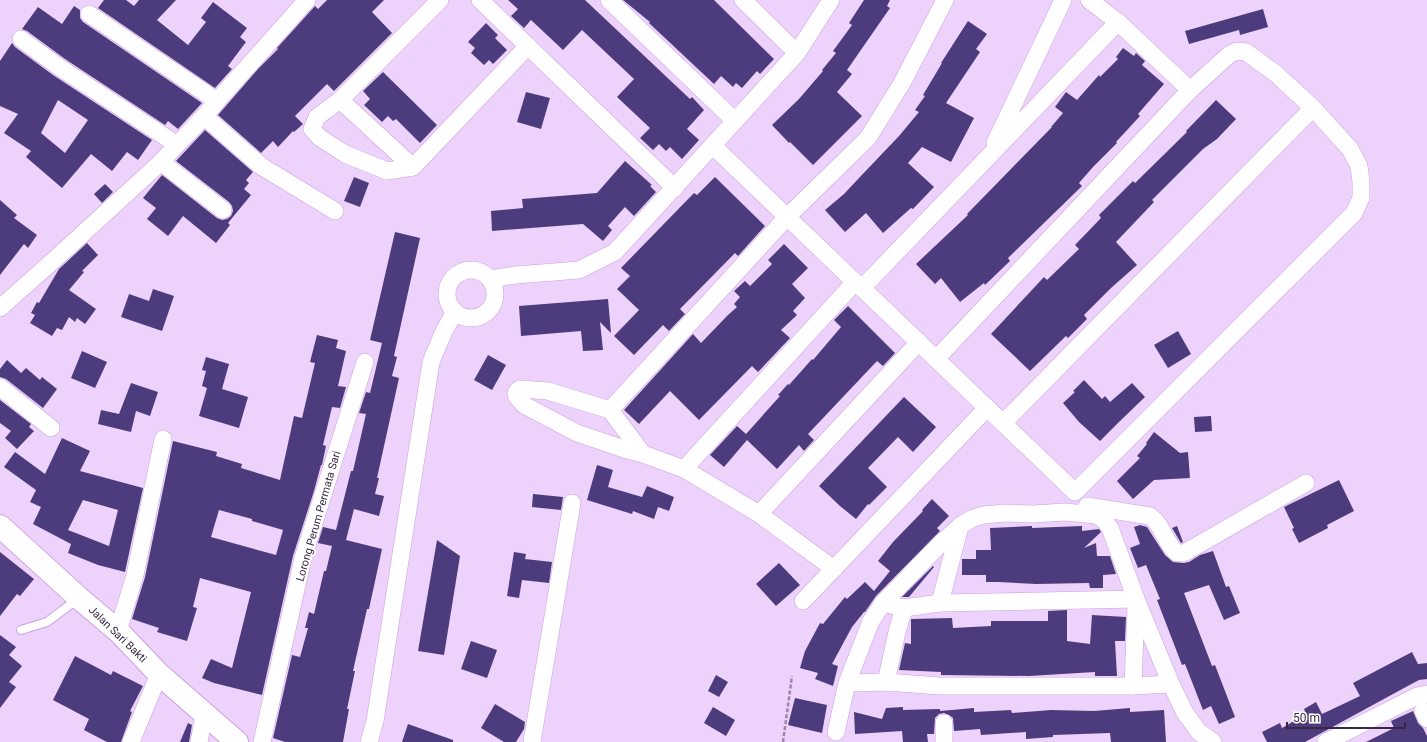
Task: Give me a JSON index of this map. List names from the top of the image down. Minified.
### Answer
{"streets":{"main road":["Jalan Sari Bakti"],"street":["Lorong Perum Permata Sari"]},"scale_bar":"50 m"}
